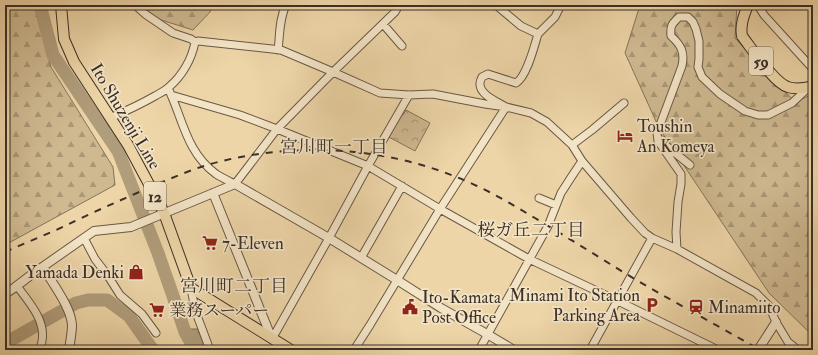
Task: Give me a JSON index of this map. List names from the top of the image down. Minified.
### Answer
{"streets":{"main road":["59","Ito Shuzenji Line","12"]},"districts":["宮川町一丁目","桜ガ丘二丁目","宮川町二丁目"],"places":{"hotel":["Toushin An Komeya"],"supermarket":["7-Eleven","業務スーパー"],"shop":["Yamada Denki"],"parking":["Minami Ito Station Parking Area"],"public building":["Ito-Kamata Post Office"],"station":["Minamiito"]}}
